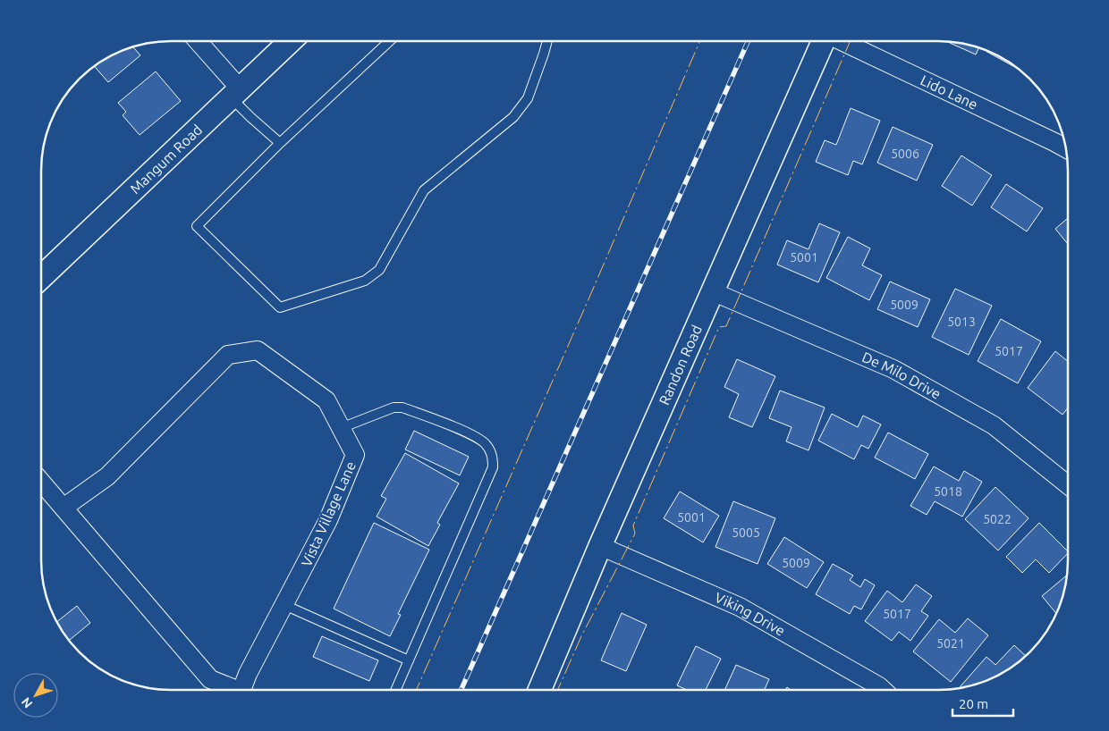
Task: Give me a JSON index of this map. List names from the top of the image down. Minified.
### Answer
{"streets":{"street":["Lido Lane","Mangum Road","Randon Road","De Milo Drive","Vista Village Lane","Viking Drive"]},"crossings":[["Randon Road","De Milo Drive"],["Randon Road","Viking Drive"]],"house_numbers":["5006","5001","5009","5013","5017","5018","5001","5022","5005","5009","5017","5021"],"scale_bar":"20 m","north":"bottom left"}
